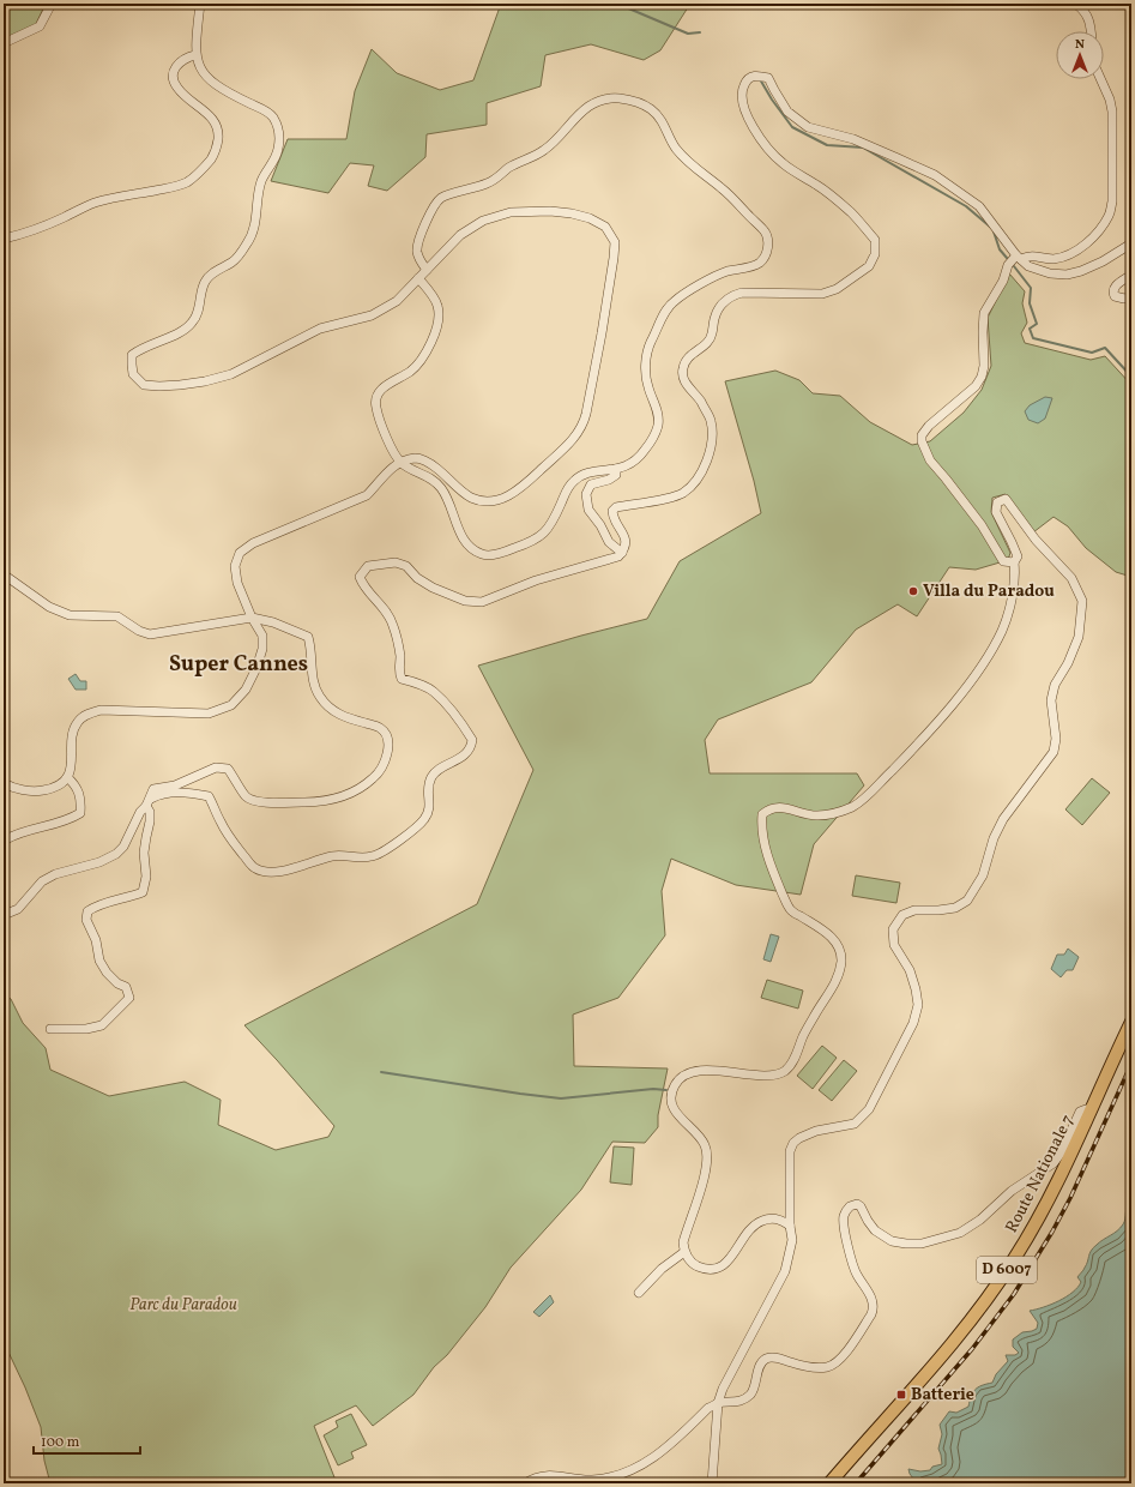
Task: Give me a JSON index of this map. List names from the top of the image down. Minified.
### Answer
{"streets":{"main road":["Route Nationale 7","D 6007"]},"districts":["Super Cannes"],"parks":["Parc du Paradou"],"places":{"other":["Villa du Paradou"],"transit":["Batterie"]},"scale_bar":"100 m","north":"top"}
